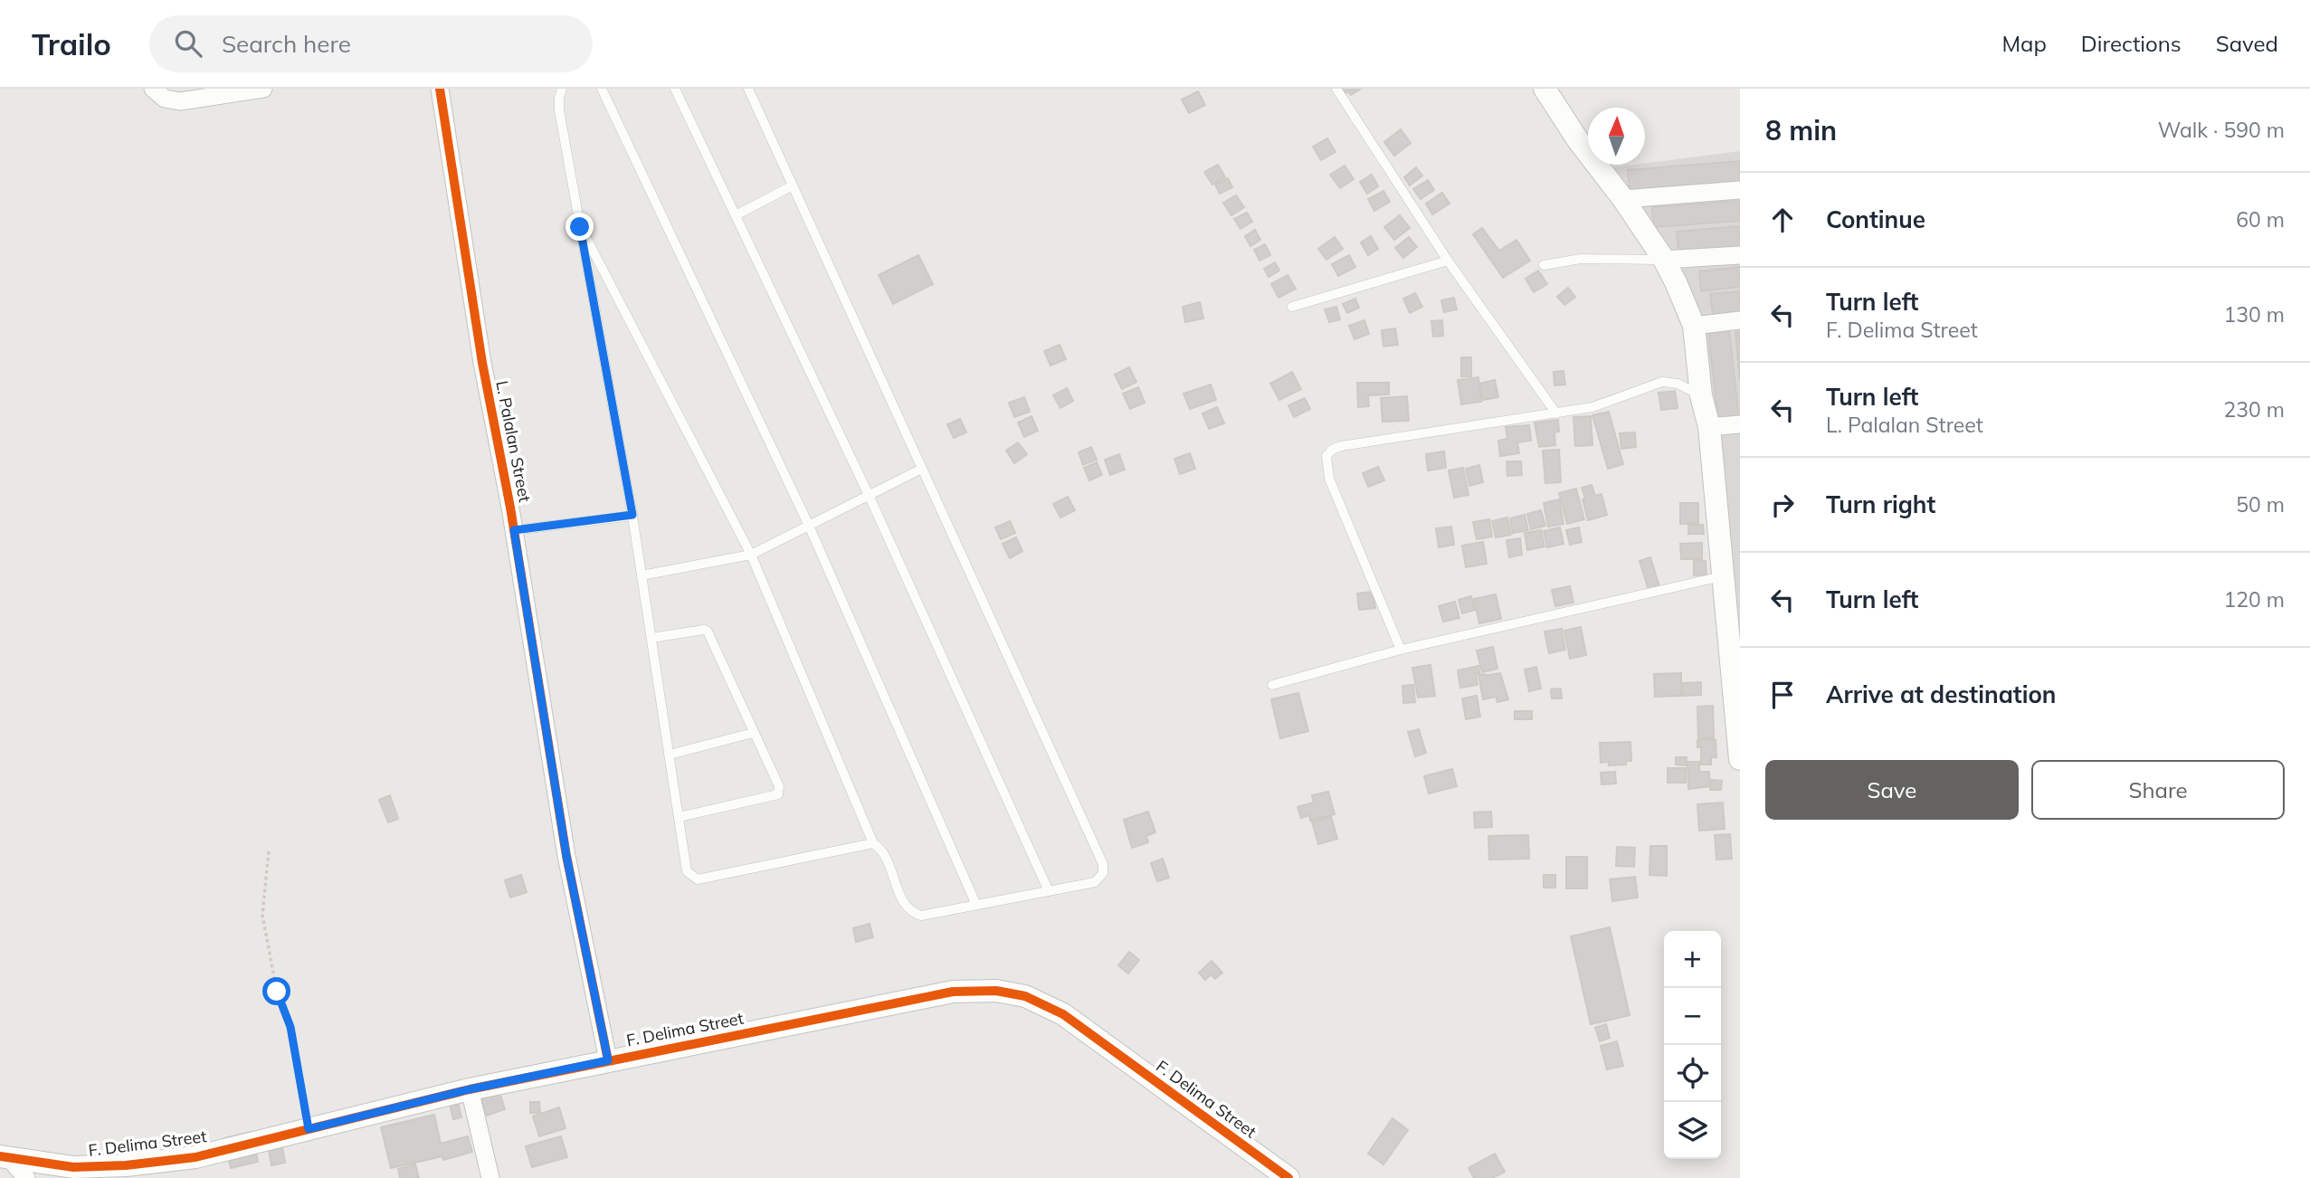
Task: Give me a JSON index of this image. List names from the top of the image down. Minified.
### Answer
{"streets":{"street":["L. Palalan Street","F. Delima Street"]},"crossings":[["L. Palalan Street","F. Delima Street"]],"north":"top","page":{"header":"Trailo","search":"Search here","nav":["Map","Directions","Saved"],"heading":["8 min","Walk · 590 m"],"list":[["Continue","60 m"],["Turn left","F. Delima Street","130 m"],["Turn left","L. Palalan Street","230 m"],["Turn right","50 m"],["Turn left","120 m"],"Arrive at destination"],"buttons":["Save","Share"],"map_buttons":["+","−"]}}
